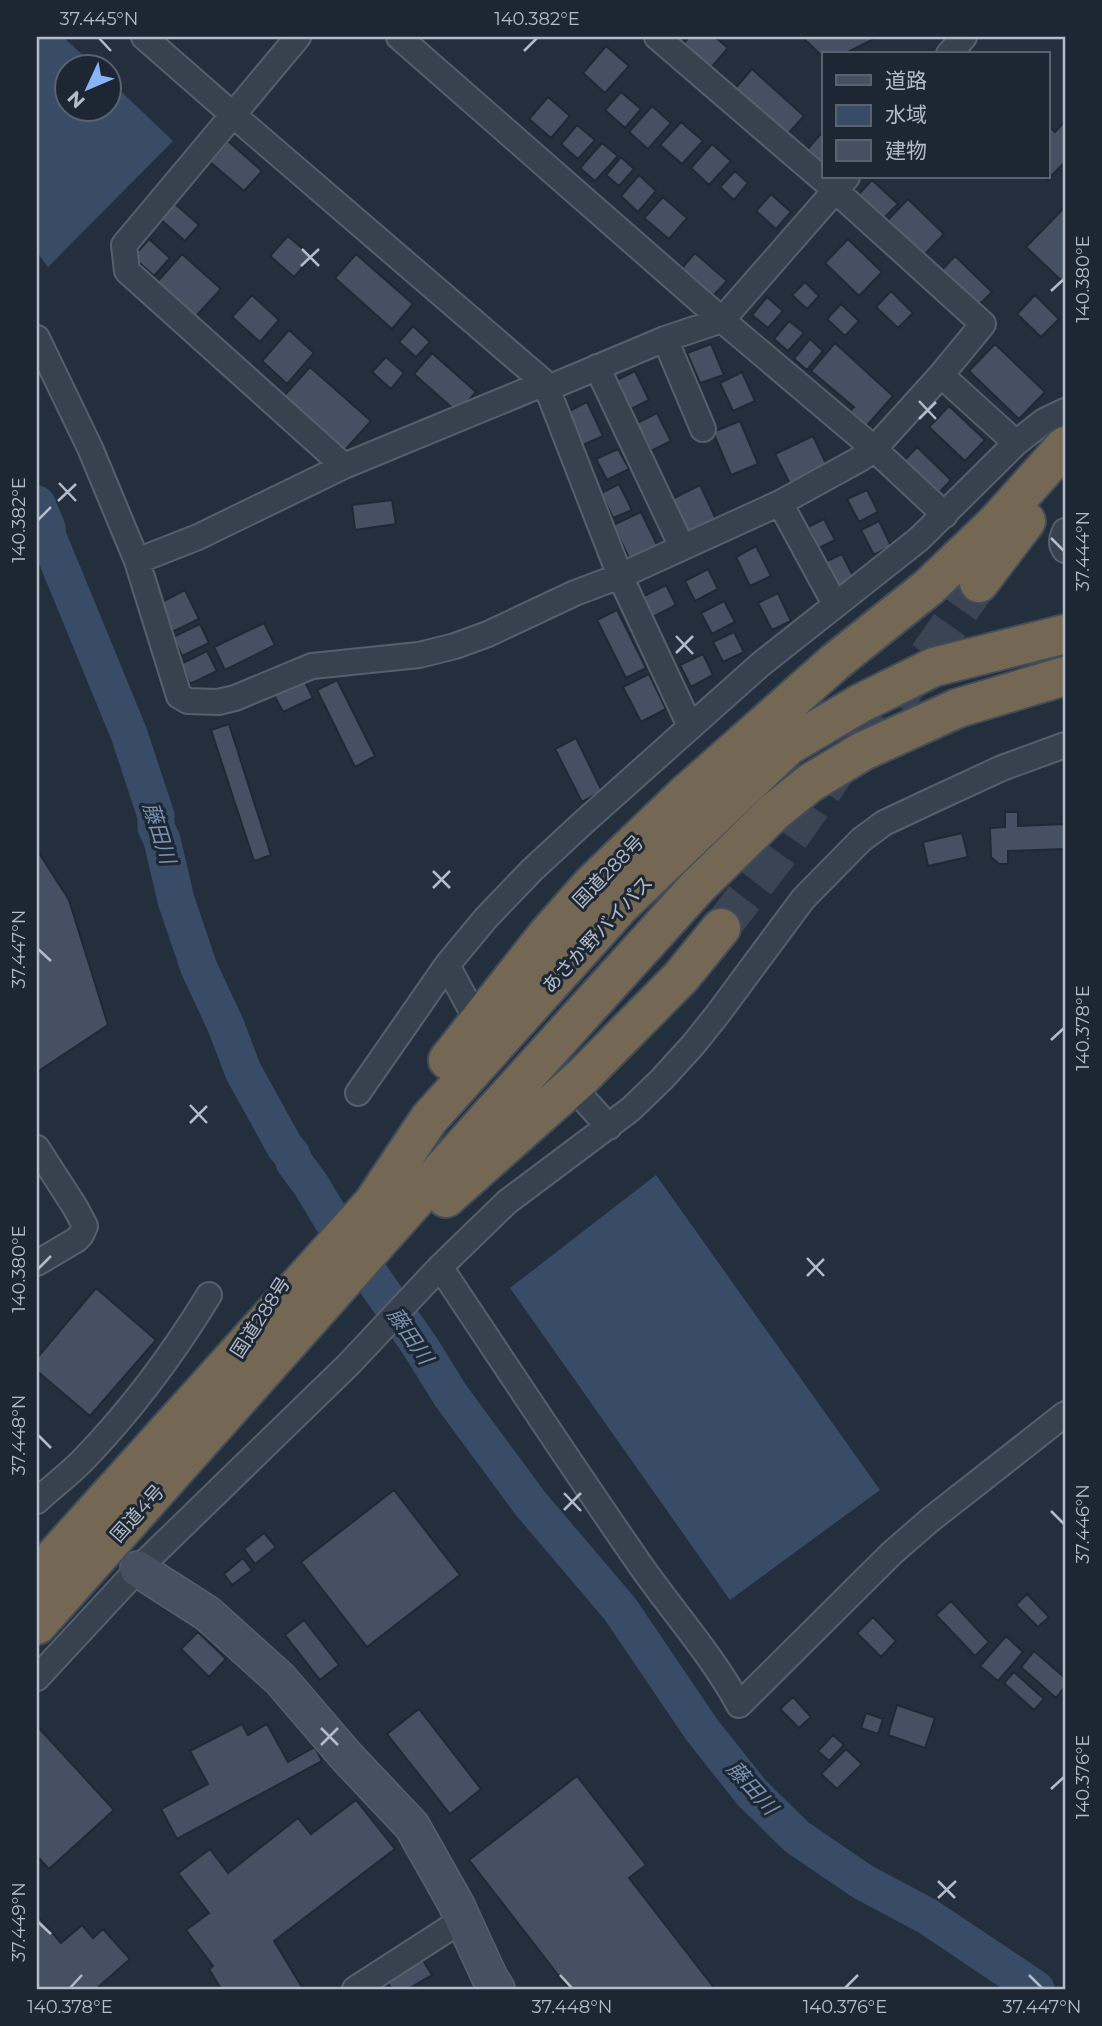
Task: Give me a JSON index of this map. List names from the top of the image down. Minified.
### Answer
{"streets":{"highway":["国道288号","あさか野バイパス","国道4号"]},"crossings":[["国道288号","あさか野バイパス"],["国道288号","国道4号"]],"water":["藤田川"],"legend":["道路","水域","建物"],"north":"bottom left","coordinates":["37.445°N","140.382°E","140.380°E","37.444°N","37.447°N","140.378°E","37.448°N","37.446°N","140.376°E","37.449°N"]}
